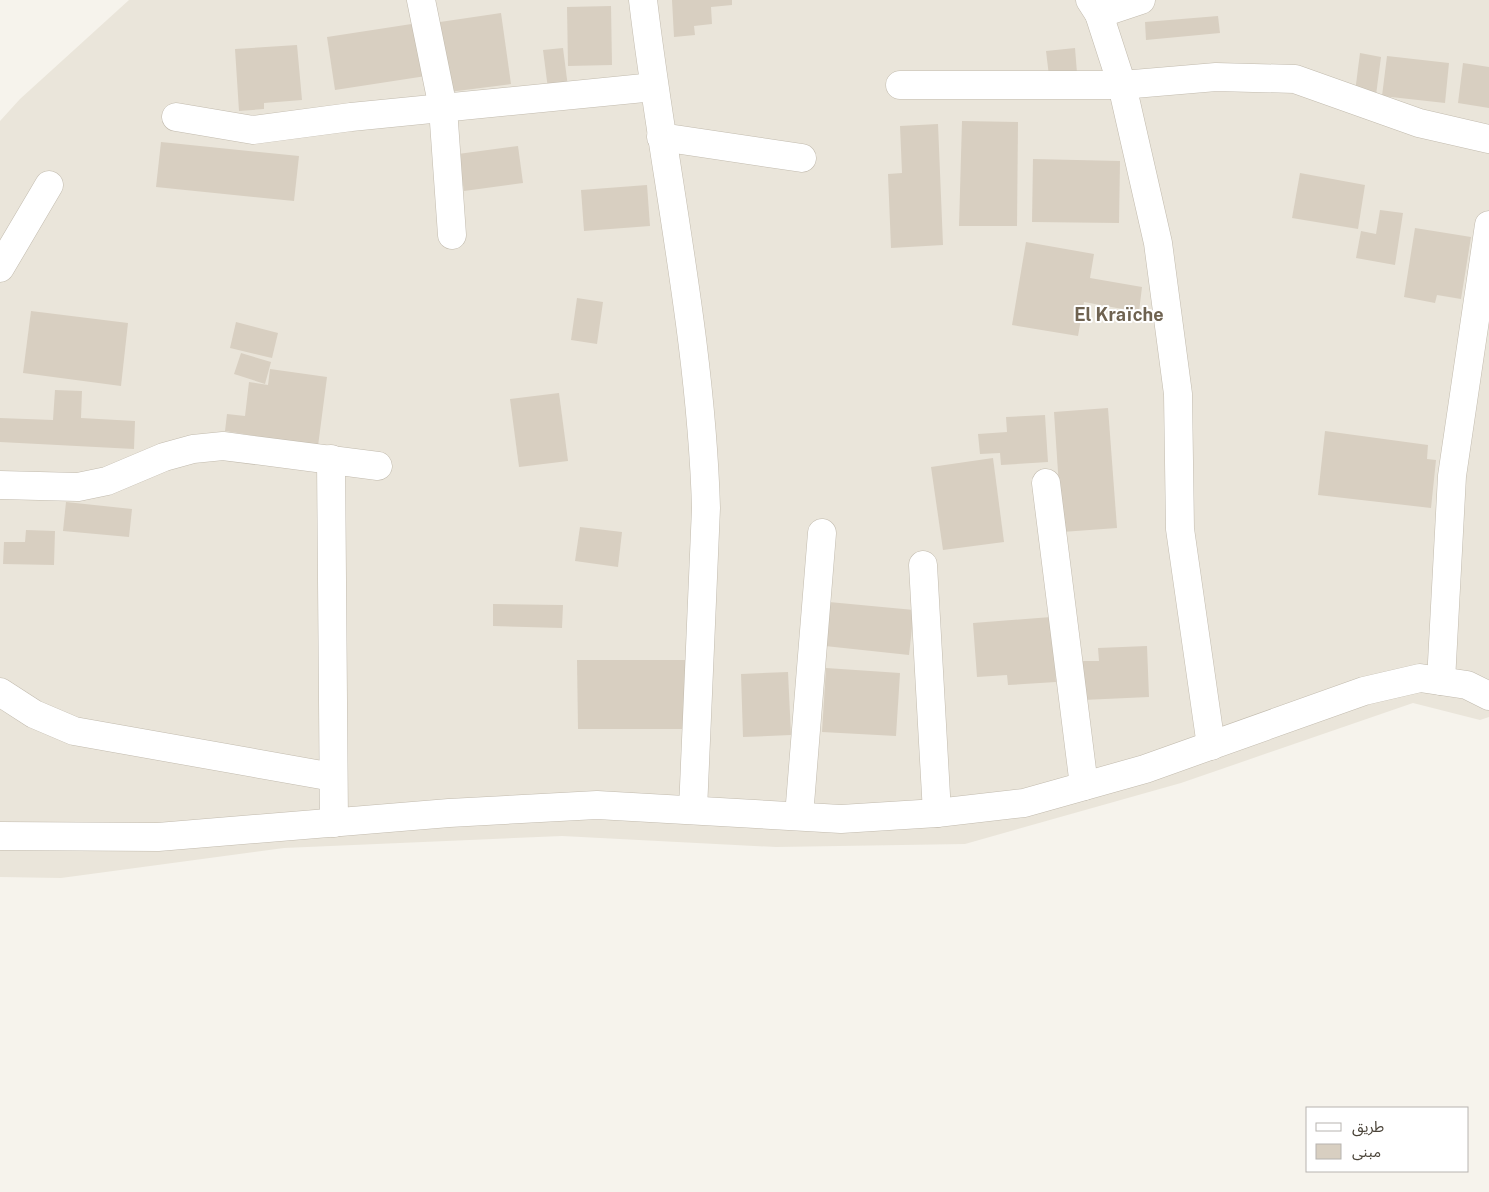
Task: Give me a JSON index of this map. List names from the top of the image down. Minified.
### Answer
{"districts":["El Kraïche"],"legend":["طريق","مبنى"]}
